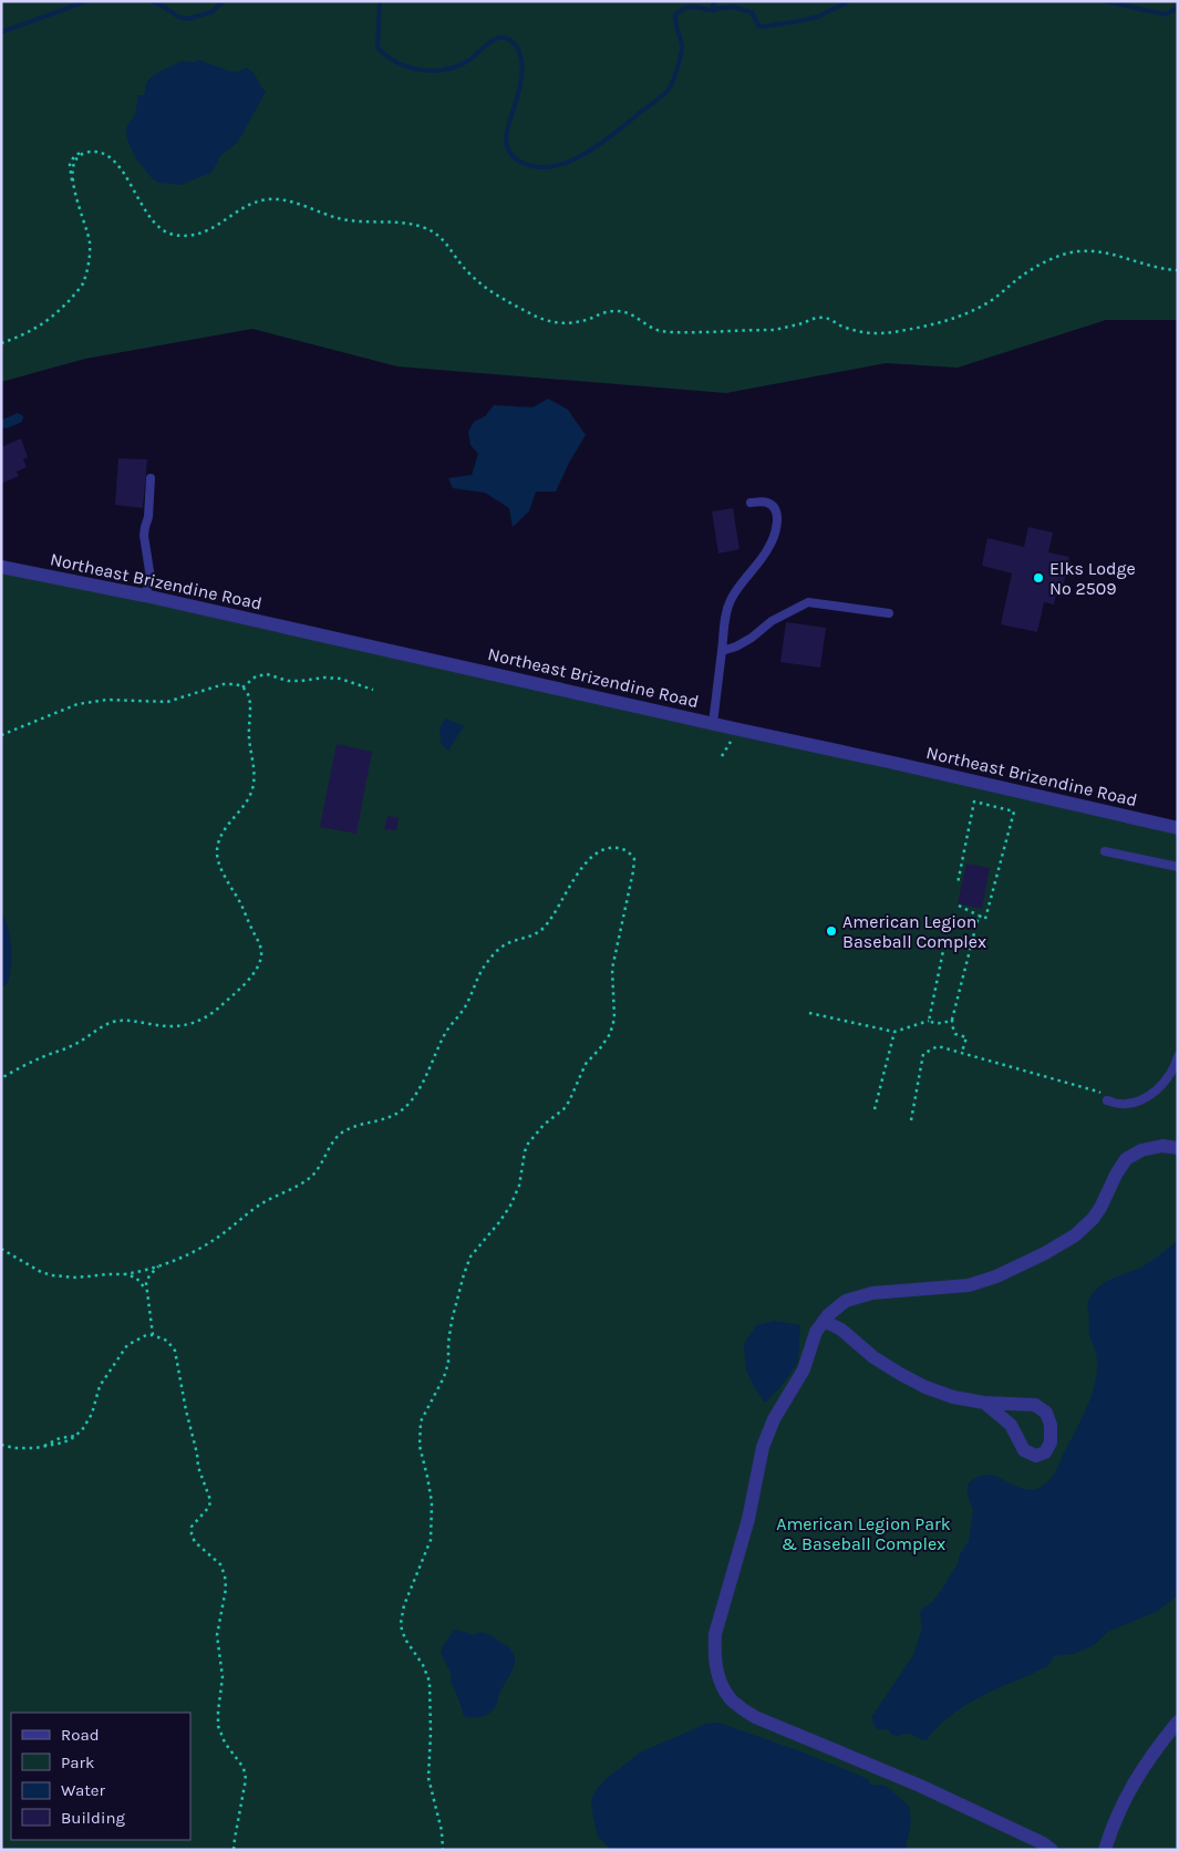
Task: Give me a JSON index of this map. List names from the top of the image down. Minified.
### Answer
{"streets":{"street":["Northeast Brizendine Road"]},"parks":["American Legion Park & Baseball Complex"],"places":["Elks Lodge No 2509","American Legion Baseball Complex"],"legend":["Road","Park","Water","Building"]}
